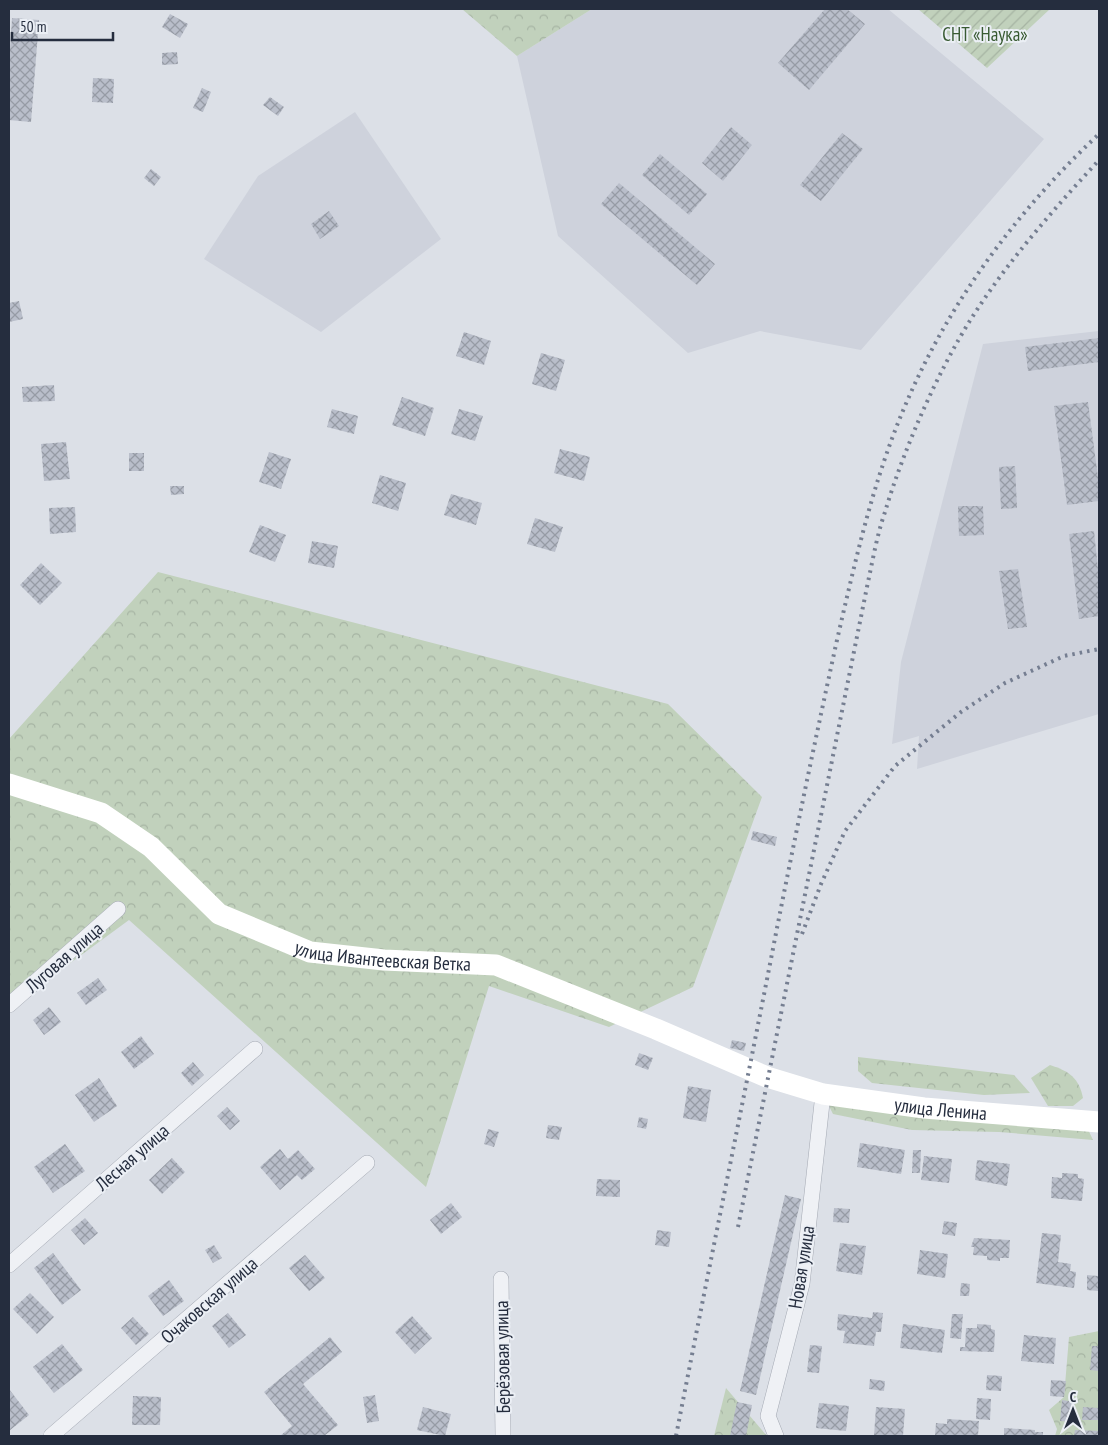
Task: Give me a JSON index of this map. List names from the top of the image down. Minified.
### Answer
{"streets":{"main road":["улица Ивантеевская Ветка","улица Ленина"],"street":["Луговая улица","Лесная улица","Новая улица","Очаковская улица","Берёзовая улица"]},"crossings":[["улица Ивантеевская Ветка","улица Ленина"],["улица Ленина","Новая улица"]],"parks":["СНТ «Наука»"],"scale_bar":"50 m","north":"top"}
